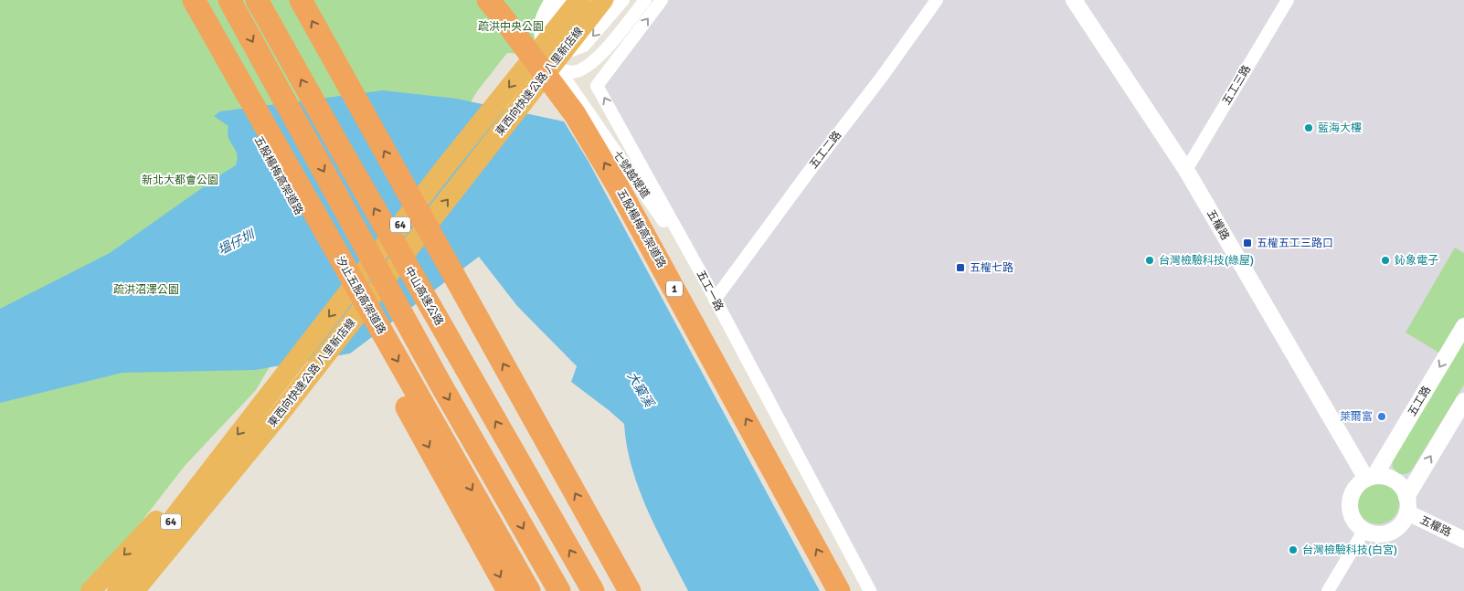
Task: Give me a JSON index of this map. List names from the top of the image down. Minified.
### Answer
{"streets":{"highway":["東西向快速公路 八里新店線","五股楊梅高架道路","64","1","汐止五股高架道路","中山高速公路"],"street":["五工三路","五工二路","七號越堤道","五權路","五工一路","五工路"]},"crossings":[["五工三路","五權路"],["五工二路","五工一路"],["七號越堤道","五工一路"],["五權路","五工路"]],"one_way":["五工一路"],"water":["塭仔圳","大窠溪"],"parks":["疏洪中央公園","新北大都會公園","疏洪沼澤公園"],"places":{"other":["藍海大樓","台灣檢驗科技(綠屋)","鈊象電子","萊爾富","台灣檢驗科技(白宮)"],"transit":["五權五工三路口","五權七路"]}}
